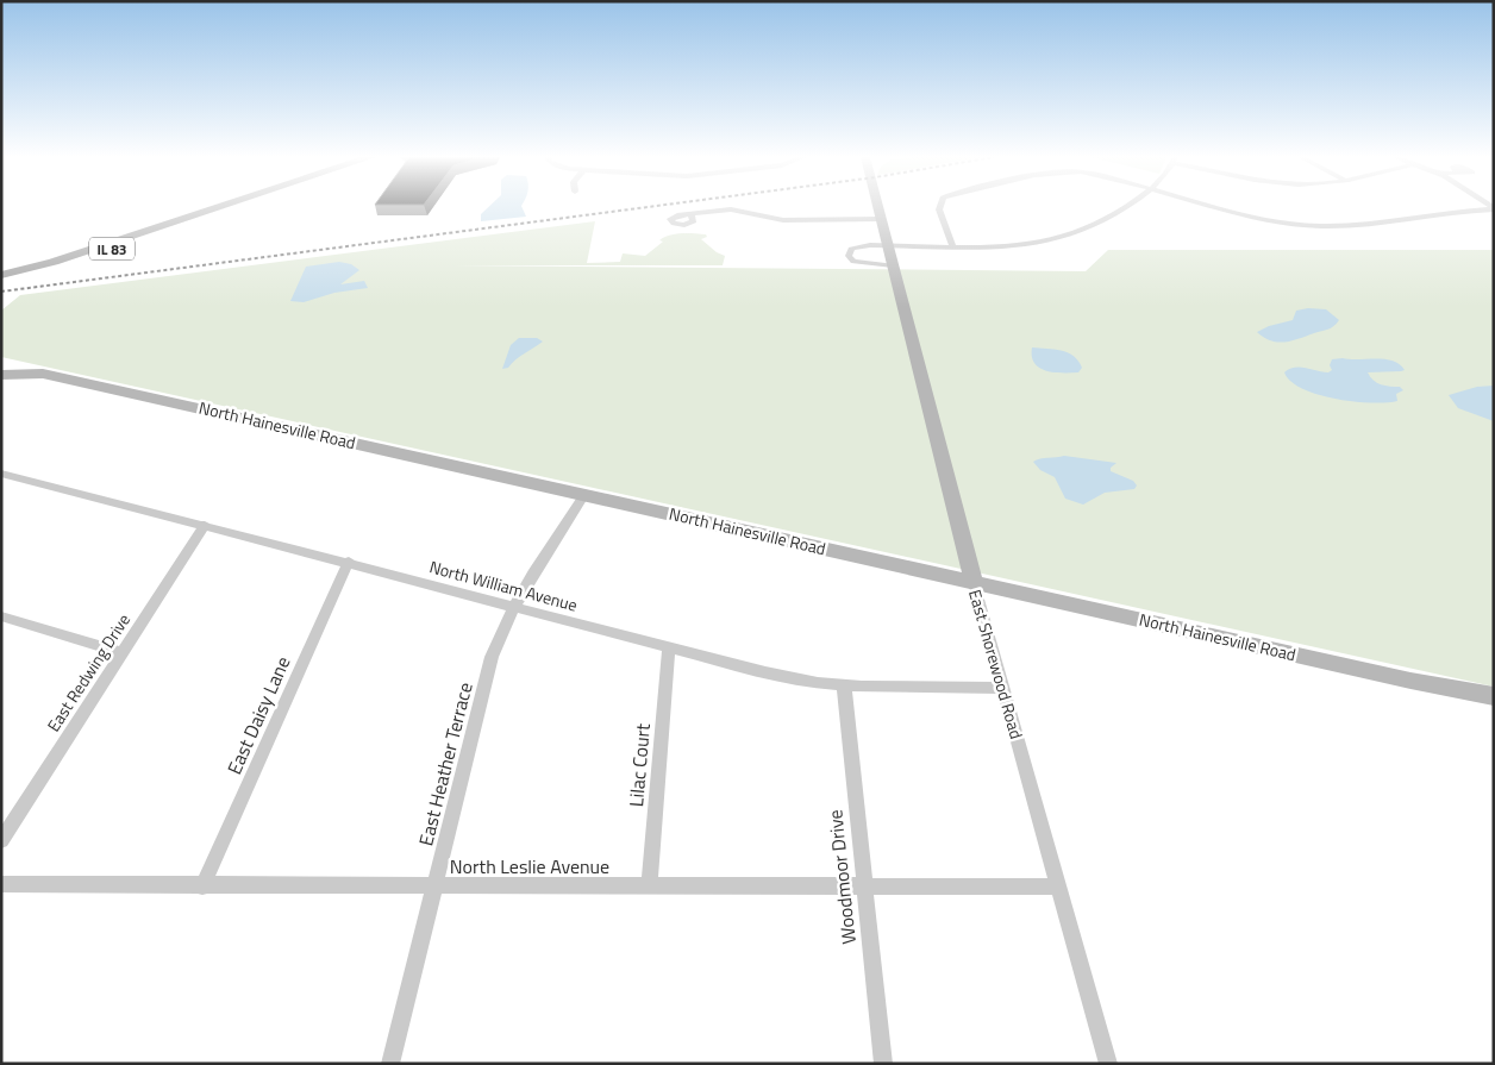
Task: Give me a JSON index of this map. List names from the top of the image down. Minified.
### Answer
{"streets":{"main road":["IL 83","North Hainesville Road","East Shorewood Road"],"street":["North William Avenue","East Redwing Drive","East Daisy Lane","East Heather Terrace","Lilac Court","North Leslie Avenue","Woodmoor Drive"]},"crossings":[["North Hainesville Road","East Shorewood Road"],["North Hainesville Road","East Heather Terrace"],["North William Avenue","East Shorewood Road"],["North William Avenue","East Redwing Drive"],["North William Avenue","East Daisy Lane"],["North William Avenue","East Heather Terrace"],["North William Avenue","Lilac Court"],["North William Avenue","Woodmoor Drive"],["East Shorewood Road","North Leslie Avenue"],["East Daisy Lane","North Leslie Avenue"],["East Heather Terrace","North Leslie Avenue"],["Lilac Court","North Leslie Avenue"],["North Leslie Avenue","Woodmoor Drive"]]}
